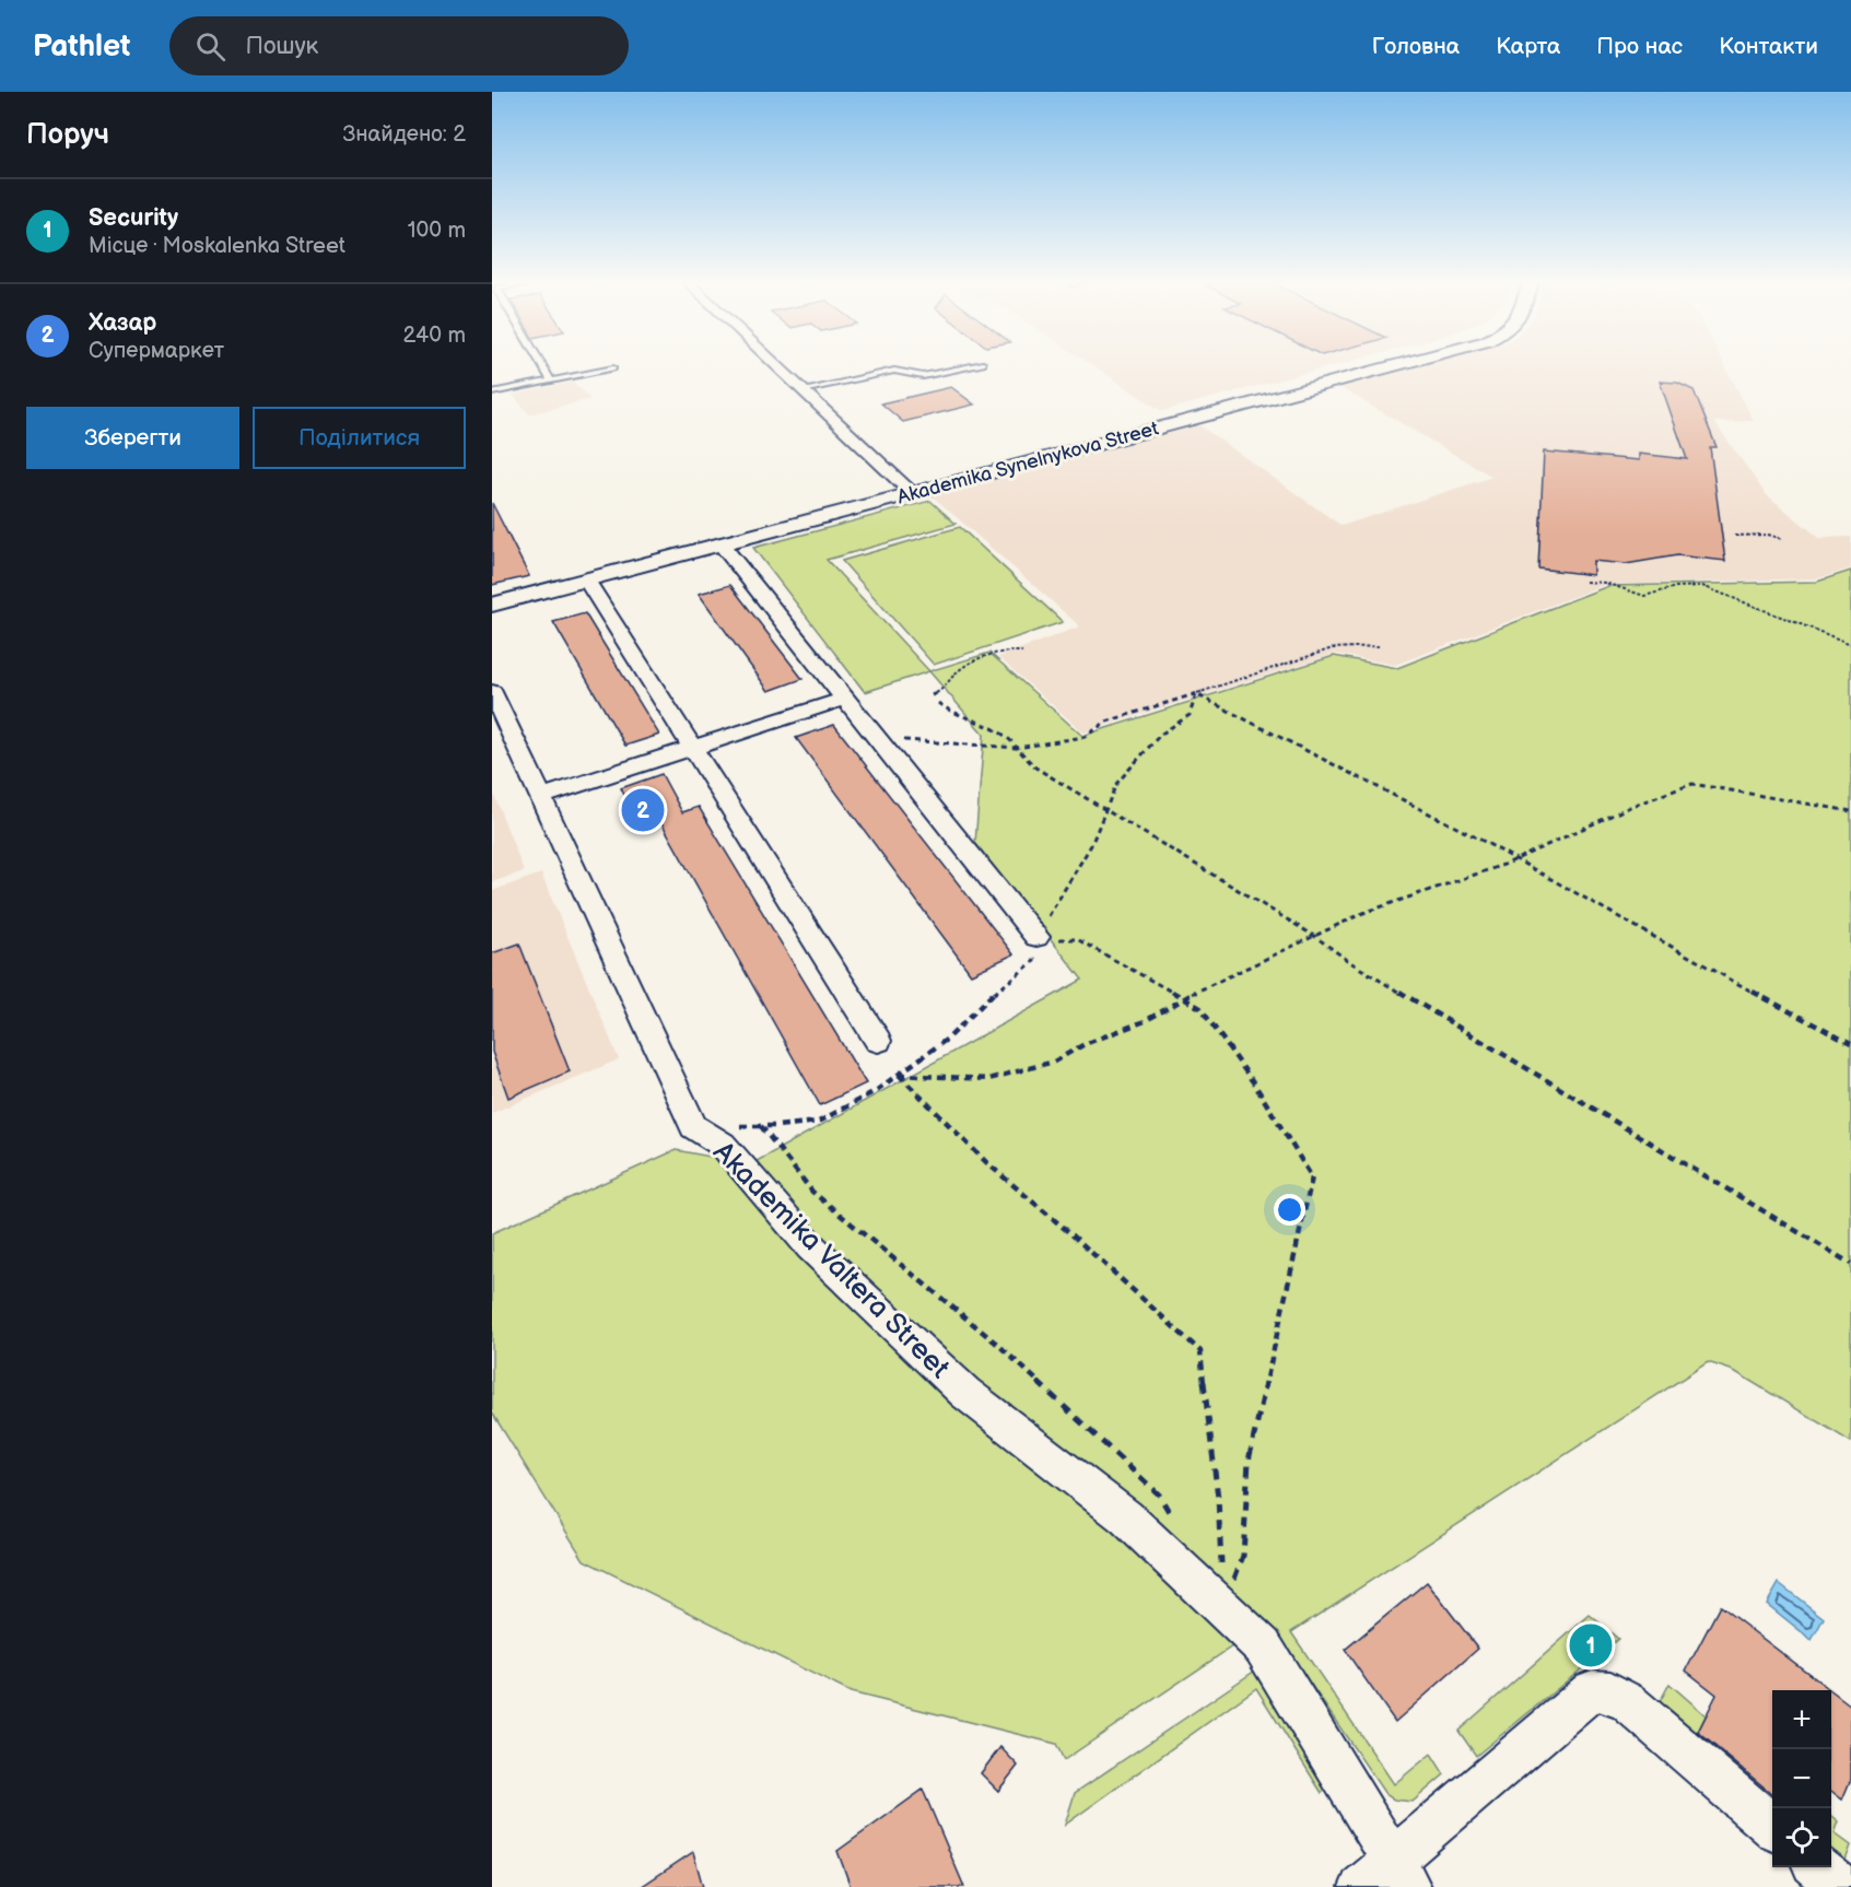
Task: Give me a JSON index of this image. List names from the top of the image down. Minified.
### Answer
{"streets":{"street":["Akademika Synelnykova Street","Akademika Valtera Street"]},"page":{"header":"Pathlet","search":"Пошук","nav":["Головна","Карта","Про нас","Контакти"],"heading":["Поруч","Знайдено: 2"],"list":[{"mark":"1","name":"Security","note":"Місце · Moskalenka Street","value":"100 m"},{"mark":"2","name":"Хазар","note":"Супермаркет","value":"240 m"}],"buttons":["Зберегти","Поділитися"],"pins":["2","1"],"map_buttons":["+","−"]}}
